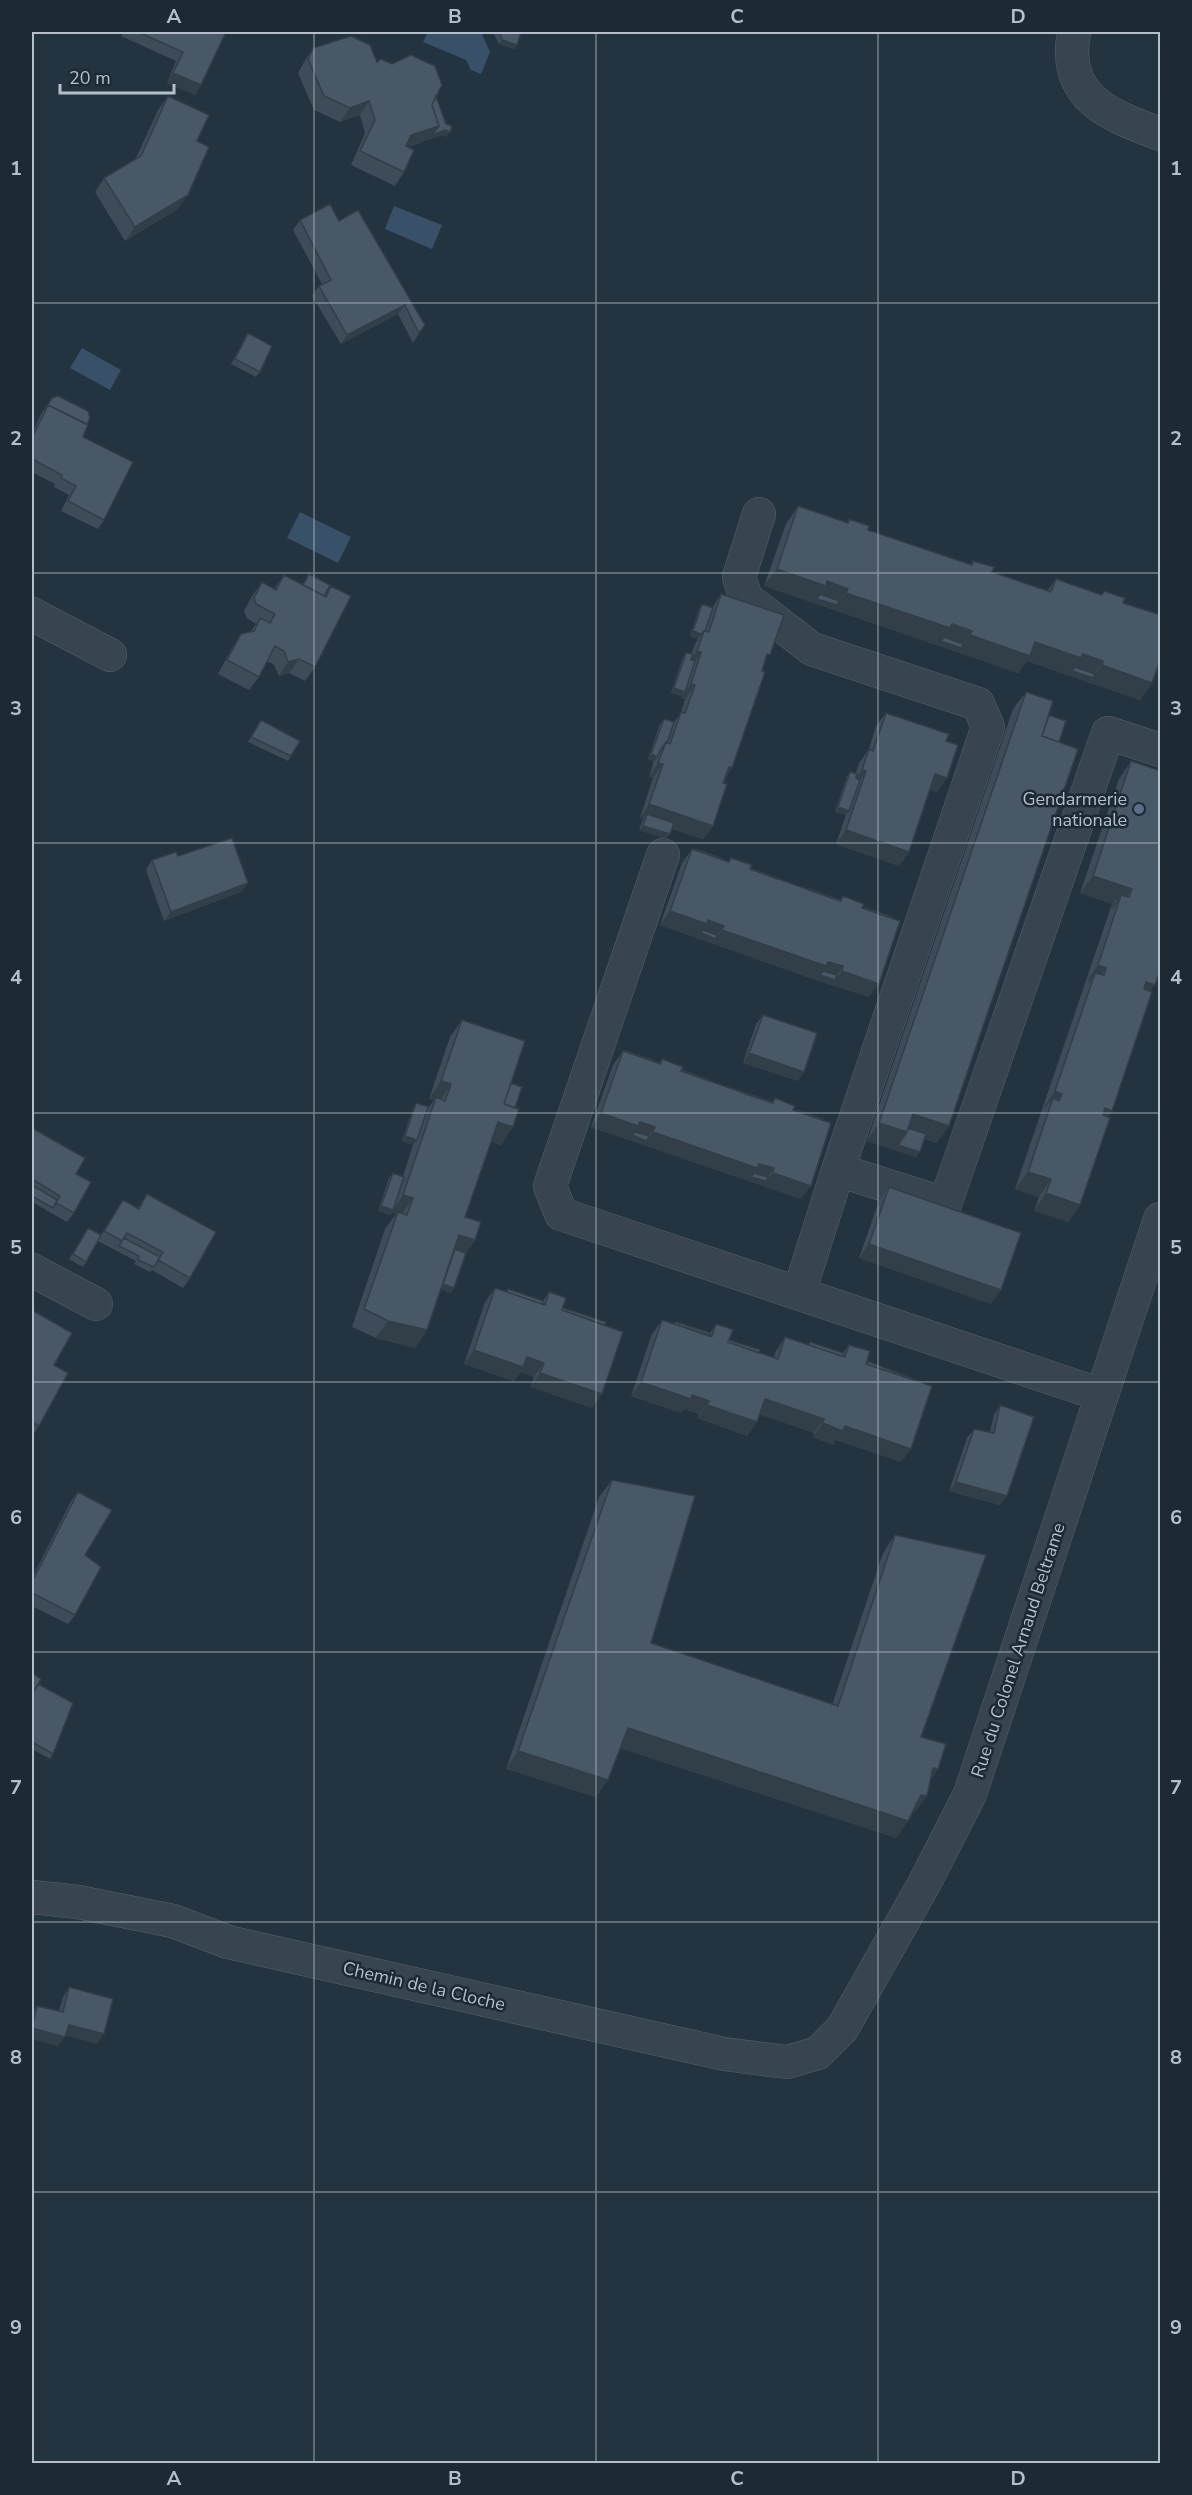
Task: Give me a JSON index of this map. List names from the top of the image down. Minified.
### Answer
{"streets":{"street":["Rue du Colonel Arnaud Beltrame","Chemin de la Cloche"]},"crossings":[["Rue du Colonel Arnaud Beltrame","Chemin de la Cloche"]],"places":["Gendarmerie nationale"],"scale_bar":"20 m","grid":{"columns":["A","B","C","D"],"rows":["1","2","3","4","5","6","7","8","9"]}}
